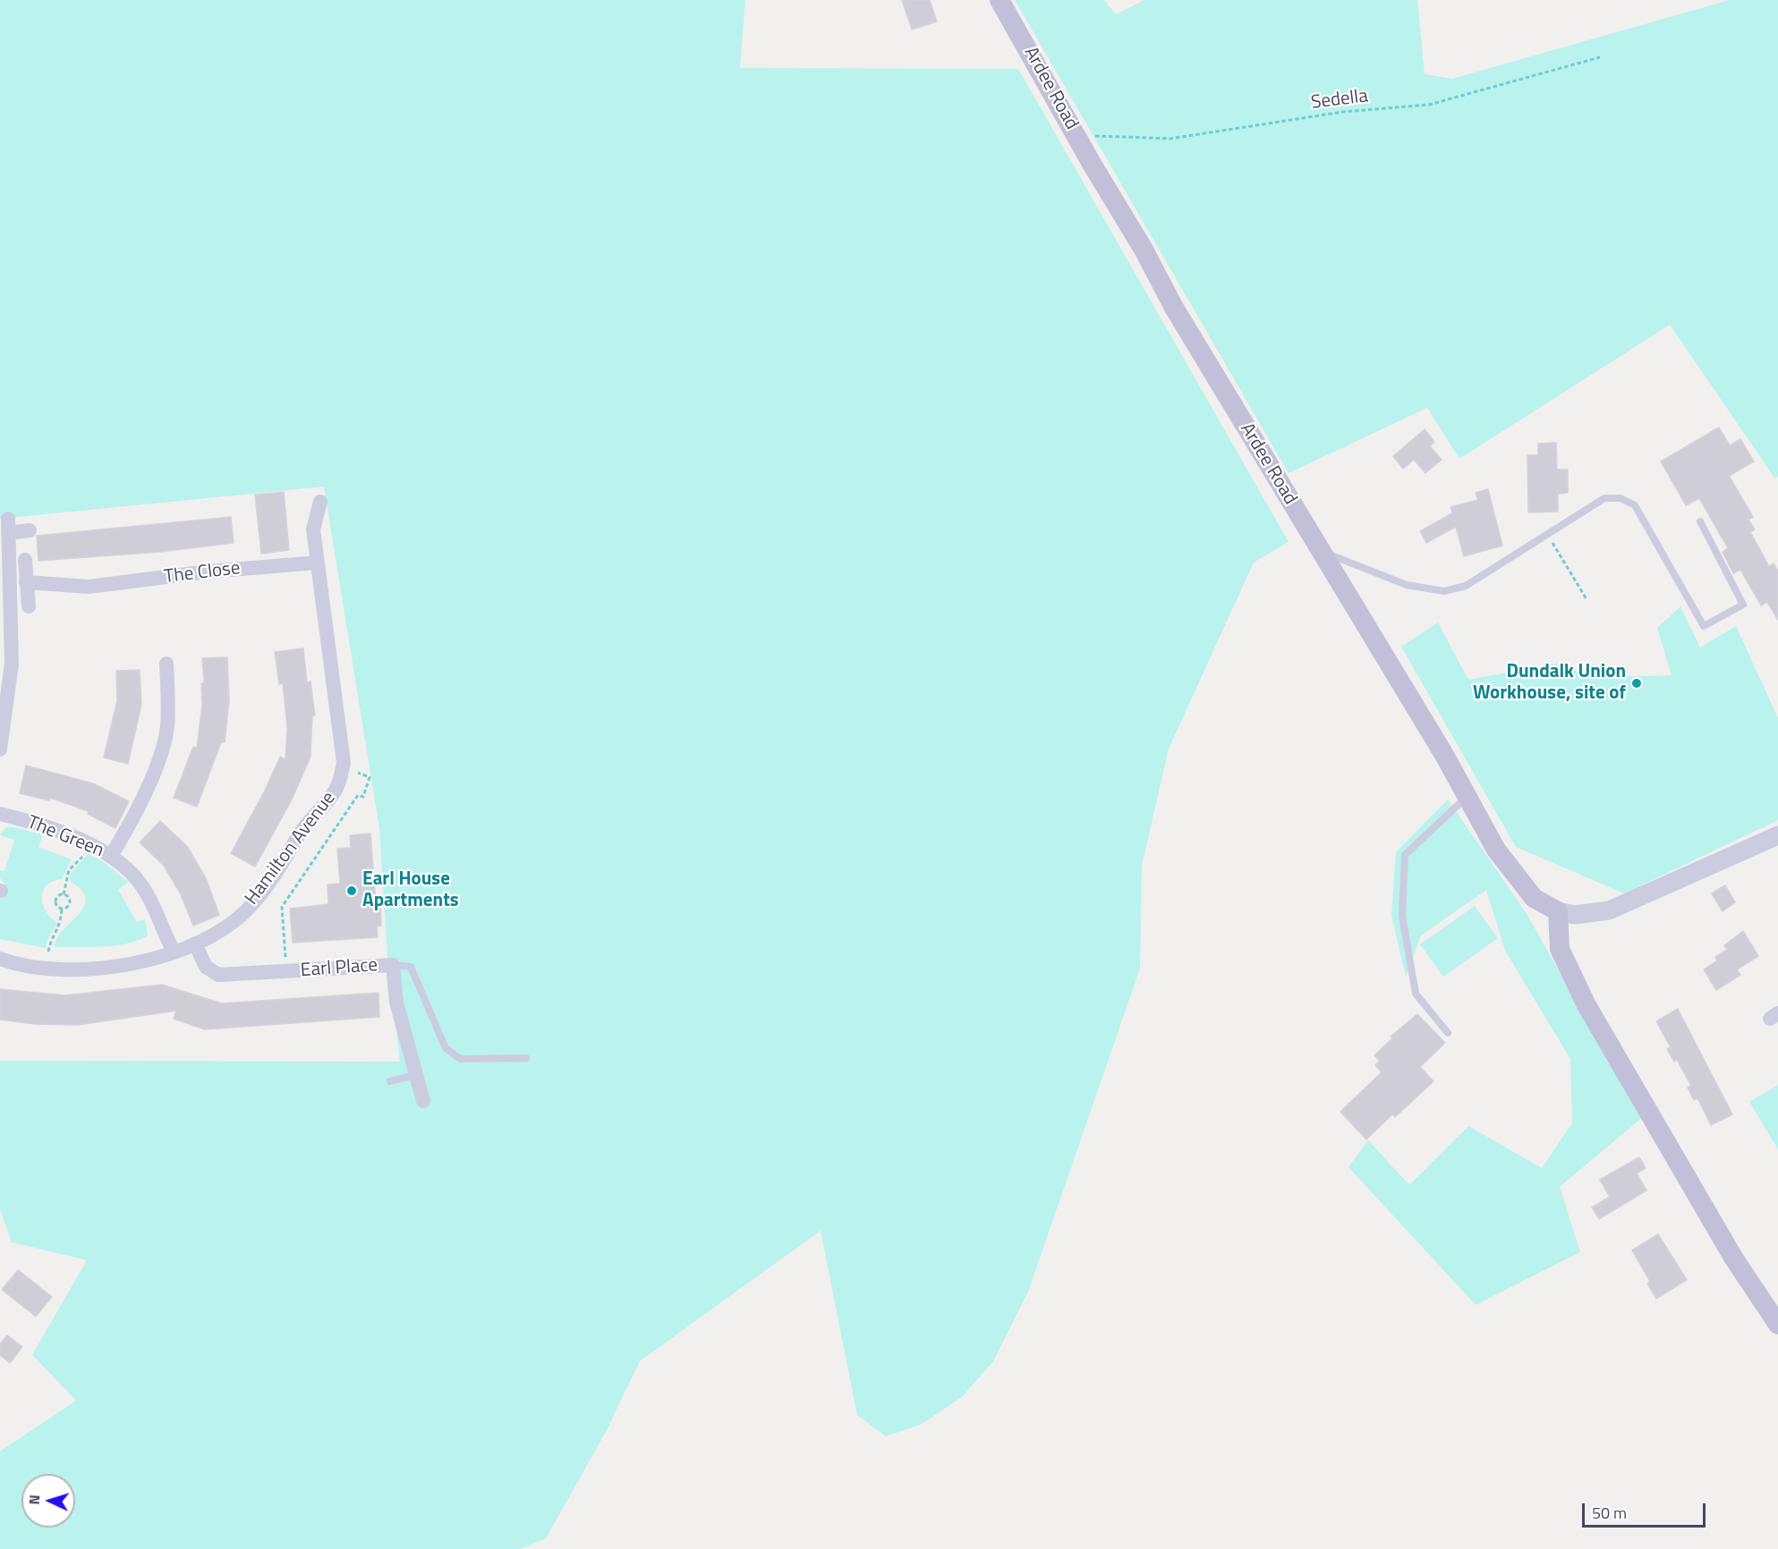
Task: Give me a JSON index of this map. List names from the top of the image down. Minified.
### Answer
{"streets":{"main road":["Ardee Road"],"street":["The Close","The Green","Hamilton Avenue","Earl Place"],"path":["Sedella"]},"crossings":[["Ardee Road","Sedella"],["The Close","Hamilton Avenue"],["The Green","Hamilton Avenue"],["Hamilton Avenue","Earl Place"]],"places":["Dundalk Union Workhouse, site of","Earl House Apartments"],"scale_bar":"50 m","north":"left"}
